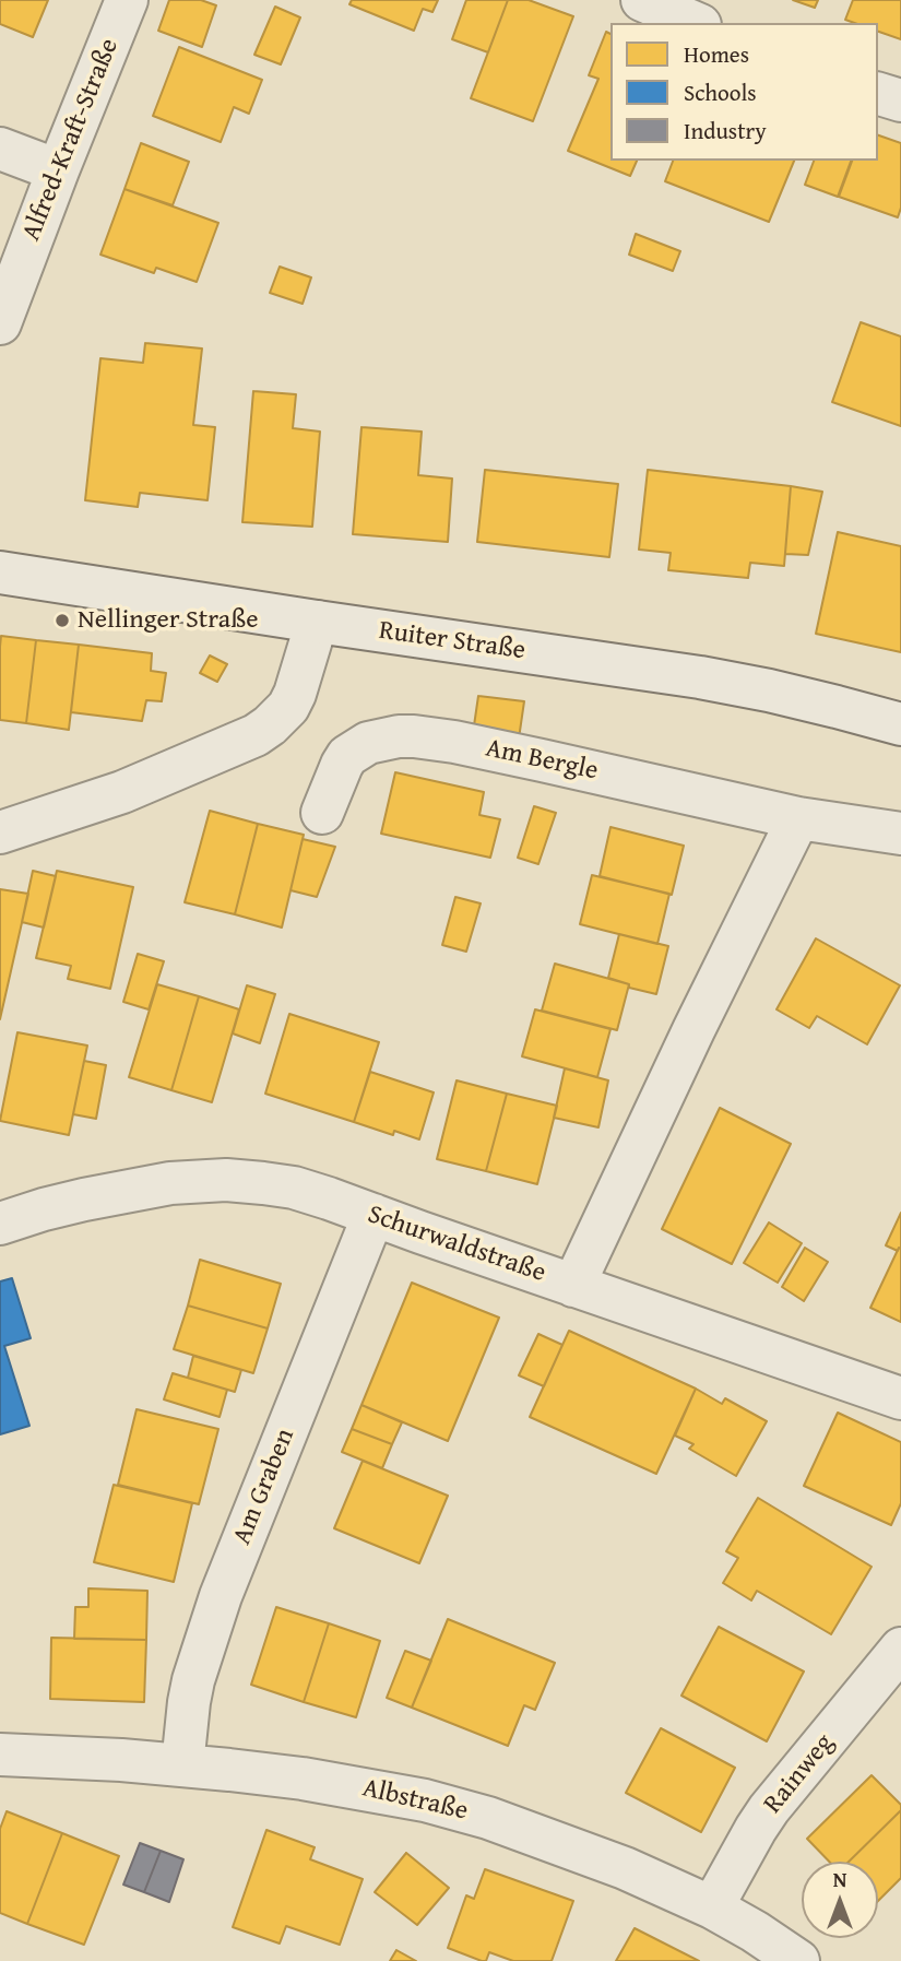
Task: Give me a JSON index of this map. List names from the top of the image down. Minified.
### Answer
{"streets":{"street":["Alfred-Kraft-Straße","Ruiter Straße","Am Bergle","Schurwaldstraße","Am Graben","Rainweg","Albstraße"]},"crossings":[["Schurwaldstraße","Am Graben"],["Am Graben","Albstraße"],["Rainweg","Albstraße"]],"places":["Nellinger Straße"],"legend":["Homes","Schools","Industry"],"north":"top"}
